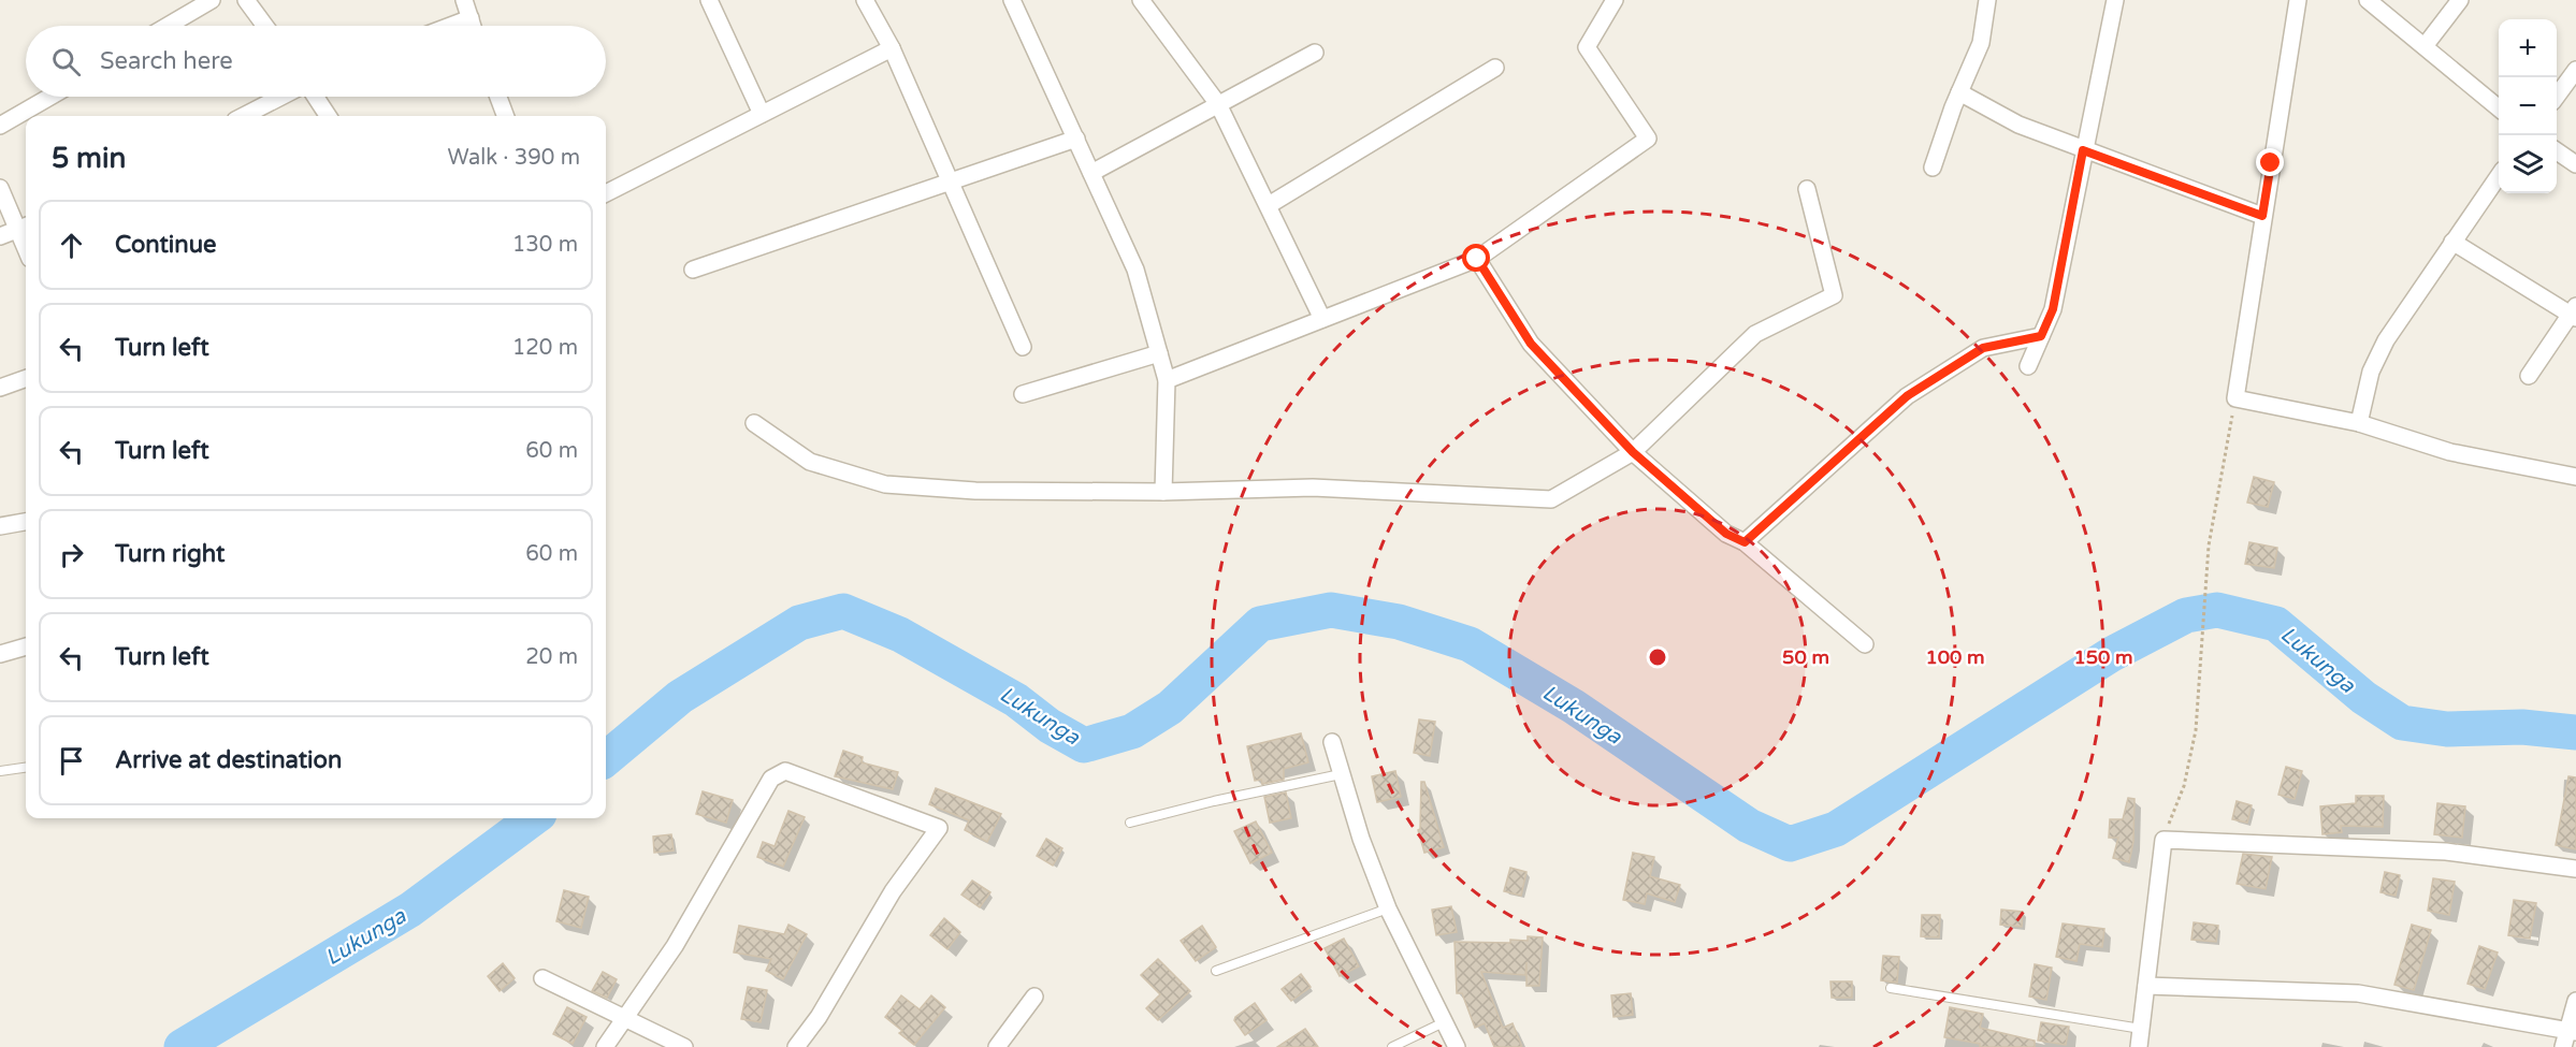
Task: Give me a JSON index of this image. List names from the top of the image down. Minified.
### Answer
{"water":["Lukunga"],"page":{"map_buttons":["+","−"],"search":"Search here","heading":["5 min","Walk · 390 m"],"list":[["Continue","130 m"],["Turn left","120 m"],["Turn left","60 m"],["Turn right","60 m"],["Turn left","20 m"],"Arrive at destination"]},"rings":["50 m","100 m","150 m"]}
